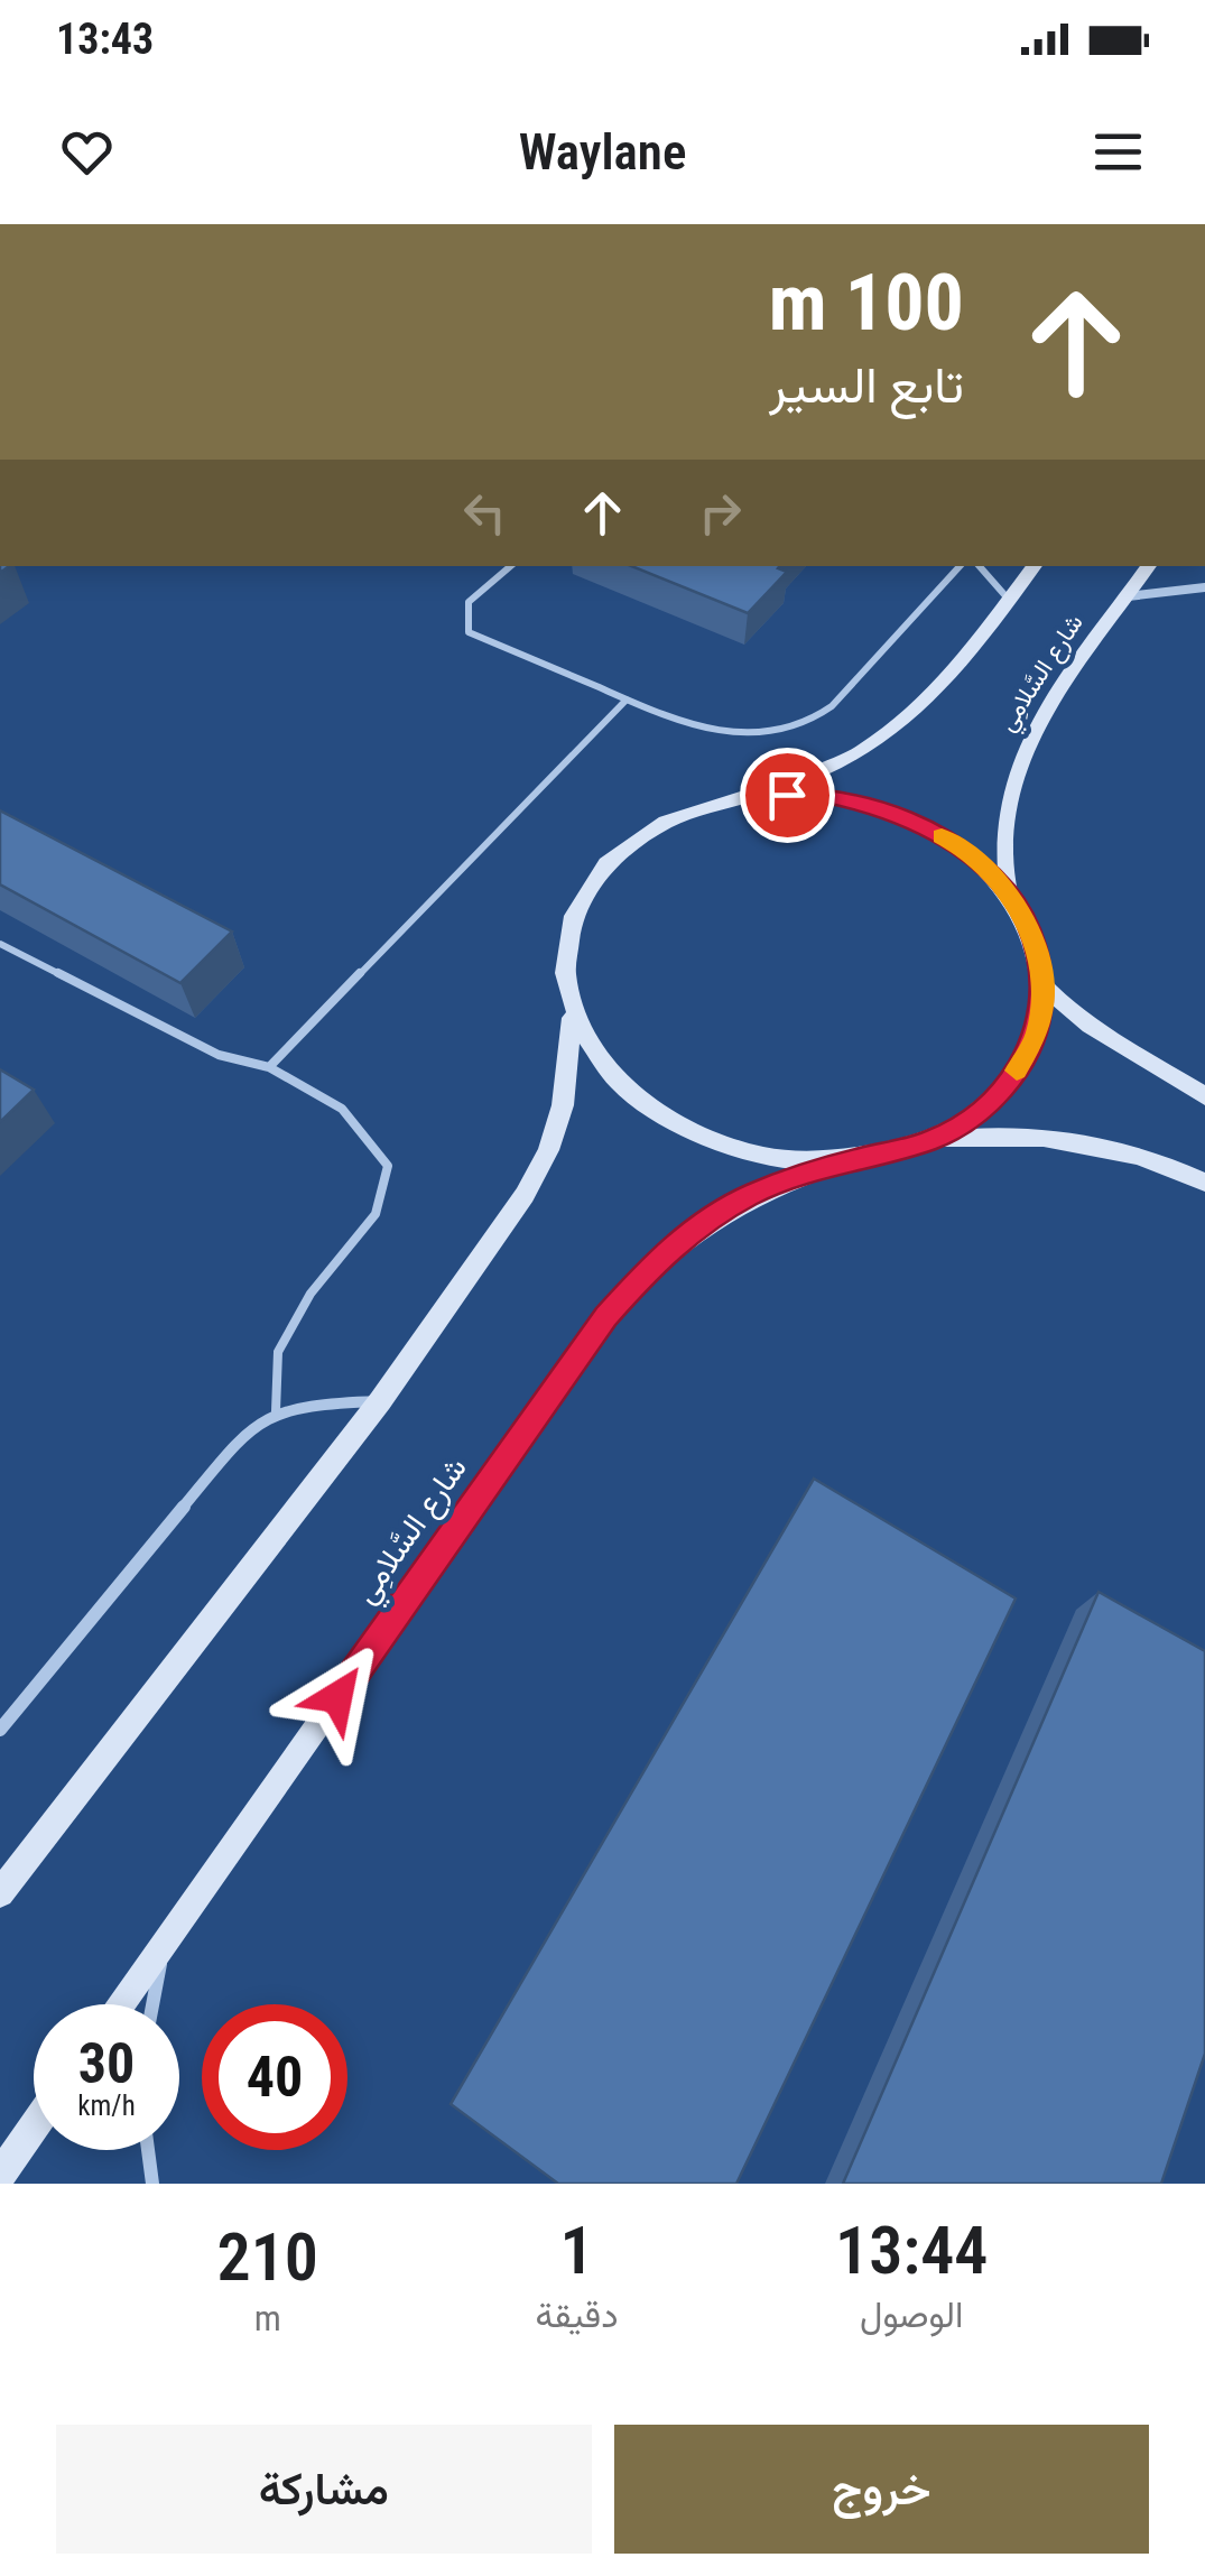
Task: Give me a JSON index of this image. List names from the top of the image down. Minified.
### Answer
{"streets":{"street":["شارع السَّلامِي"]},"page":{"status":"13:43","header":"Waylane","turn":["100 m","تابع السير"],"speed":"30 km/h","limit":"40","eta":["13:44","الوصول","1","دقيقة","210","m"],"buttons":["خروج","مشاركة"]}}
